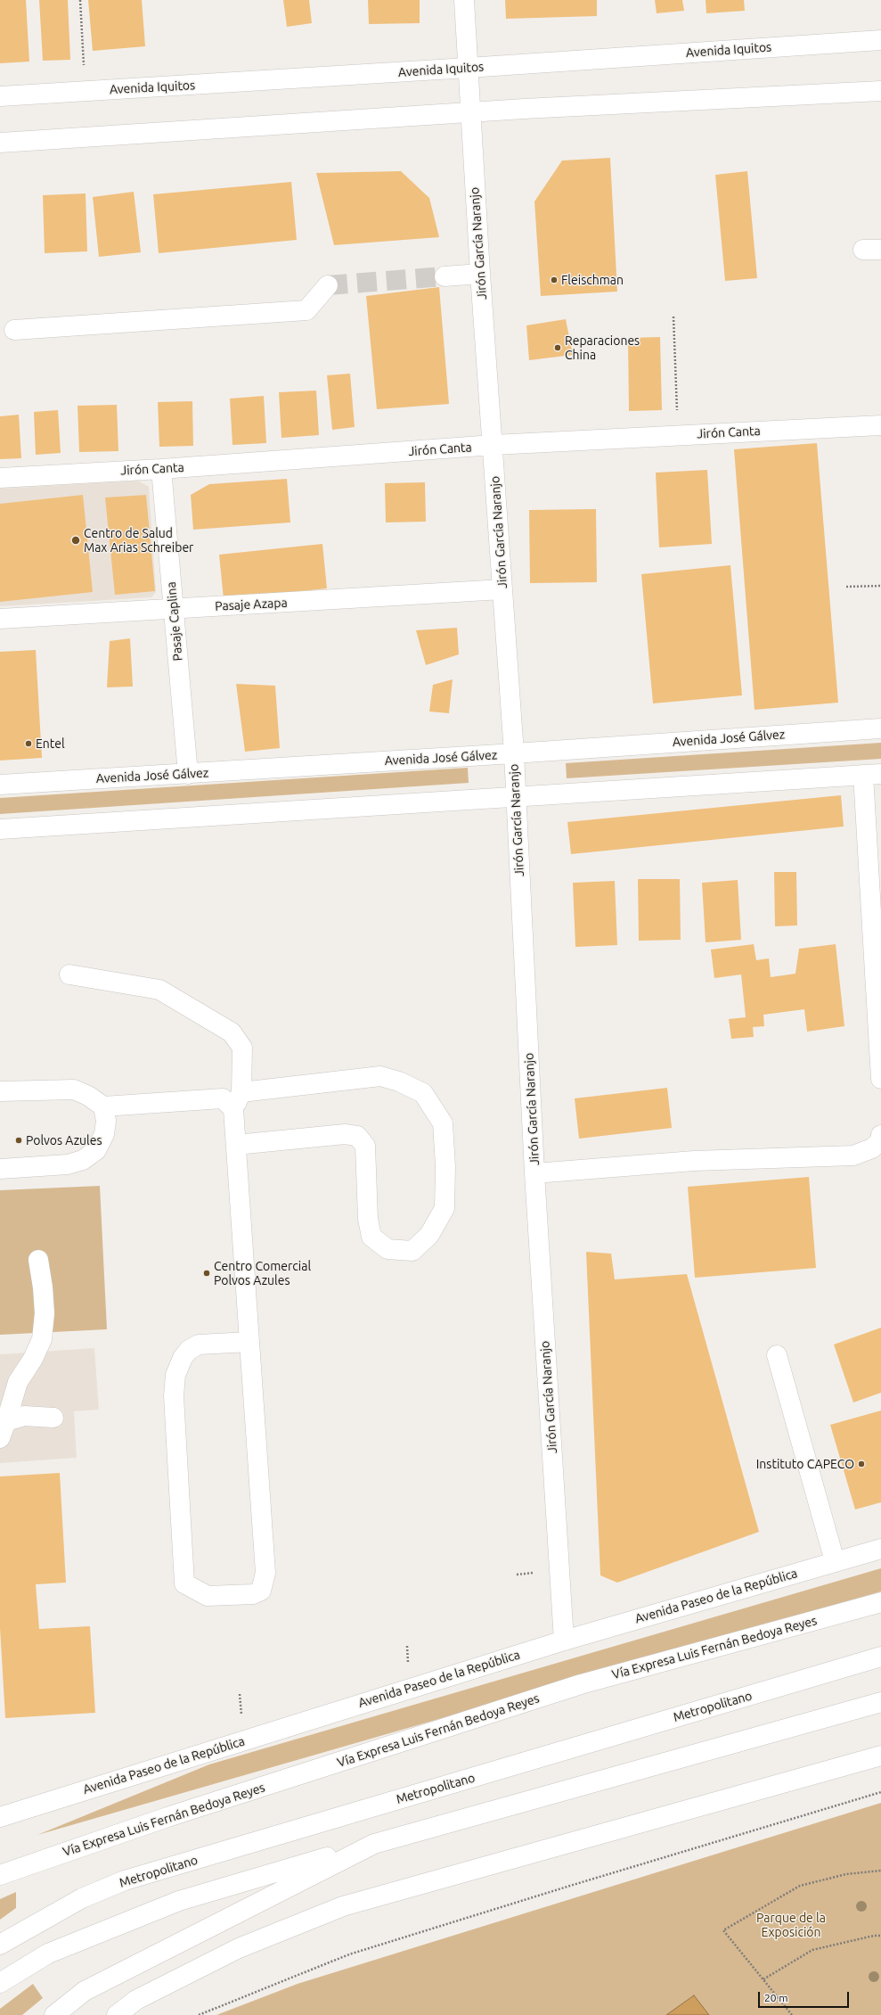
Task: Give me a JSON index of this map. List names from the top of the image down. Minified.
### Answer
{"streets":{"main road":["Avenida Iquitos","Jirón García Naranjo","Jirón Canta","Pasaje Azapa","Pasaje Caplina","Avenida José Gálvez","Avenida Paseo de la República","Vía Expresa Luis Fernán Bedoya Reyes","Metropolitano"]},"crossings":[["Avenida Iquitos","Jirón García Naranjo"],["Jirón García Naranjo","Jirón Canta"],["Jirón García Naranjo","Pasaje Azapa"],["Jirón García Naranjo","Avenida José Gálvez"],["Jirón García Naranjo","Avenida Paseo de la República"],["Jirón Canta","Pasaje Caplina"],["Pasaje Azapa","Pasaje Caplina"],["Pasaje Caplina","Avenida José Gálvez"]],"parks":["Parque de la Exposición"],"places":["Fleischman","Reparaciones China","Centro de Salud Max Arias Schreiber","Entel","Polvos Azules","Centro Comercial Polvos Azules","Instituto CAPECO"],"scale_bar":"20 m"}
